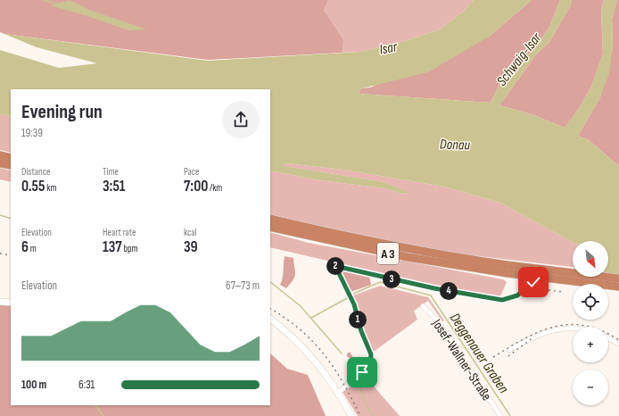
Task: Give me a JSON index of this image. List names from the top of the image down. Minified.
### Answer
{"streets":{"highway":["A 3"],"street":["Josef-Wallner-Straße"]},"water":["Isar","Schwaig-Isar","Donau","Deggenauer Graben"],"north":"bottom right","page":{"heading":["Evening run","19:39"],"stats":[["Distance","0.55 km"],["Time","3:51"],["Pace","7:00 /km"],["Elevation","6 m"],["Heart rate","137 bpm"],["kcal","39"]],"map_buttons":["+","−"],"pins":["2","3","4","1"],"chart":["Elevation","67–73 m"],"list":[{"name":"100 m","note":"6:31"}]}}
